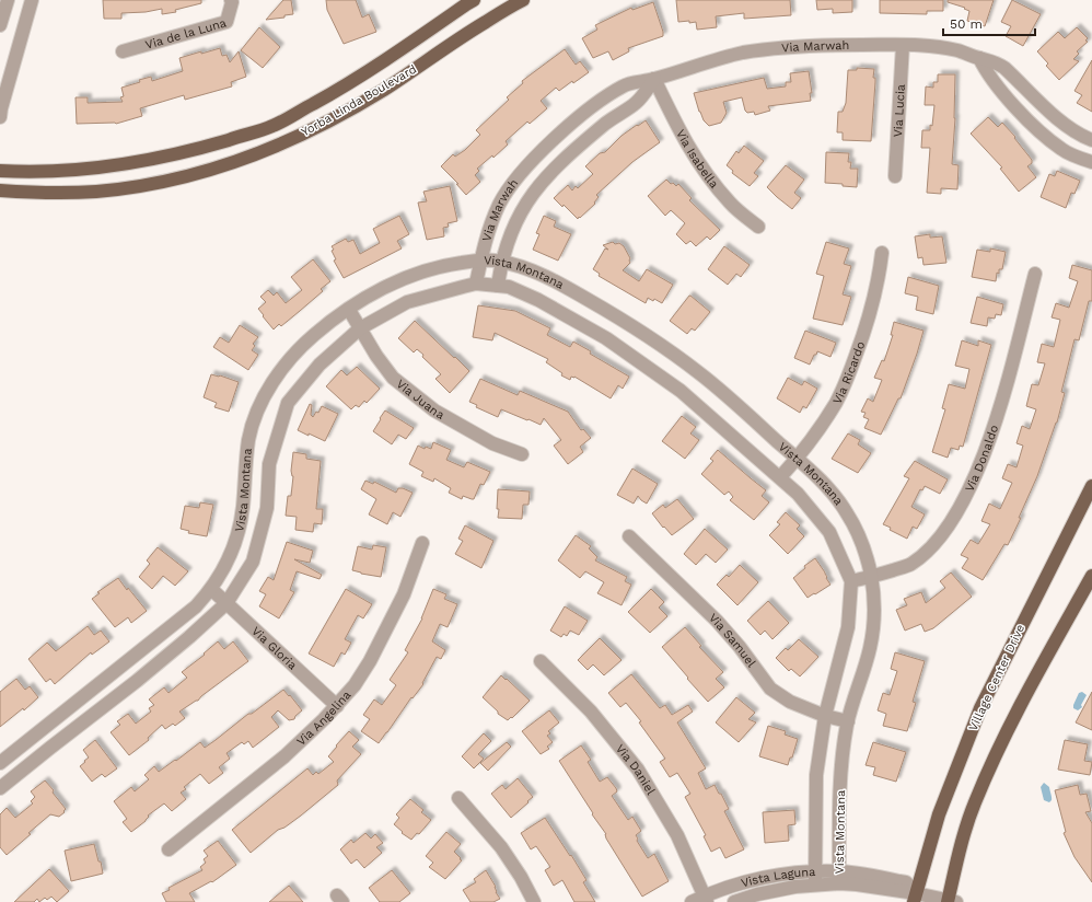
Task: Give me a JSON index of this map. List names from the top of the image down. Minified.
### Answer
{"streets":{"main road":["Yorba Linda Boulevard","Village Center Drive"],"street":["Via de la Luna","Via Marwah","Via Lucia","Via Isabella","Vista Montana","Via Ricardo","Via Juana","Via Donaldo","Via Samuel","Via Gloria","Via Angelina","Via Daniel","Vista Laguna"]},"crossings":[["Via Marwah","Via Lucia"],["Via Marwah","Via Isabella"],["Via Marwah","Vista Montana"],["Vista Montana","Via Ricardo"],["Vista Montana","Via Juana"],["Vista Montana","Via Donaldo"],["Vista Montana","Via Samuel"],["Vista Montana","Via Gloria"],["Vista Montana","Vista Laguna"],["Via Gloria","Via Angelina"],["Village Center Drive","Vista Laguna"],["Via Daniel","Vista Laguna"]],"scale_bar":"50 m"}
